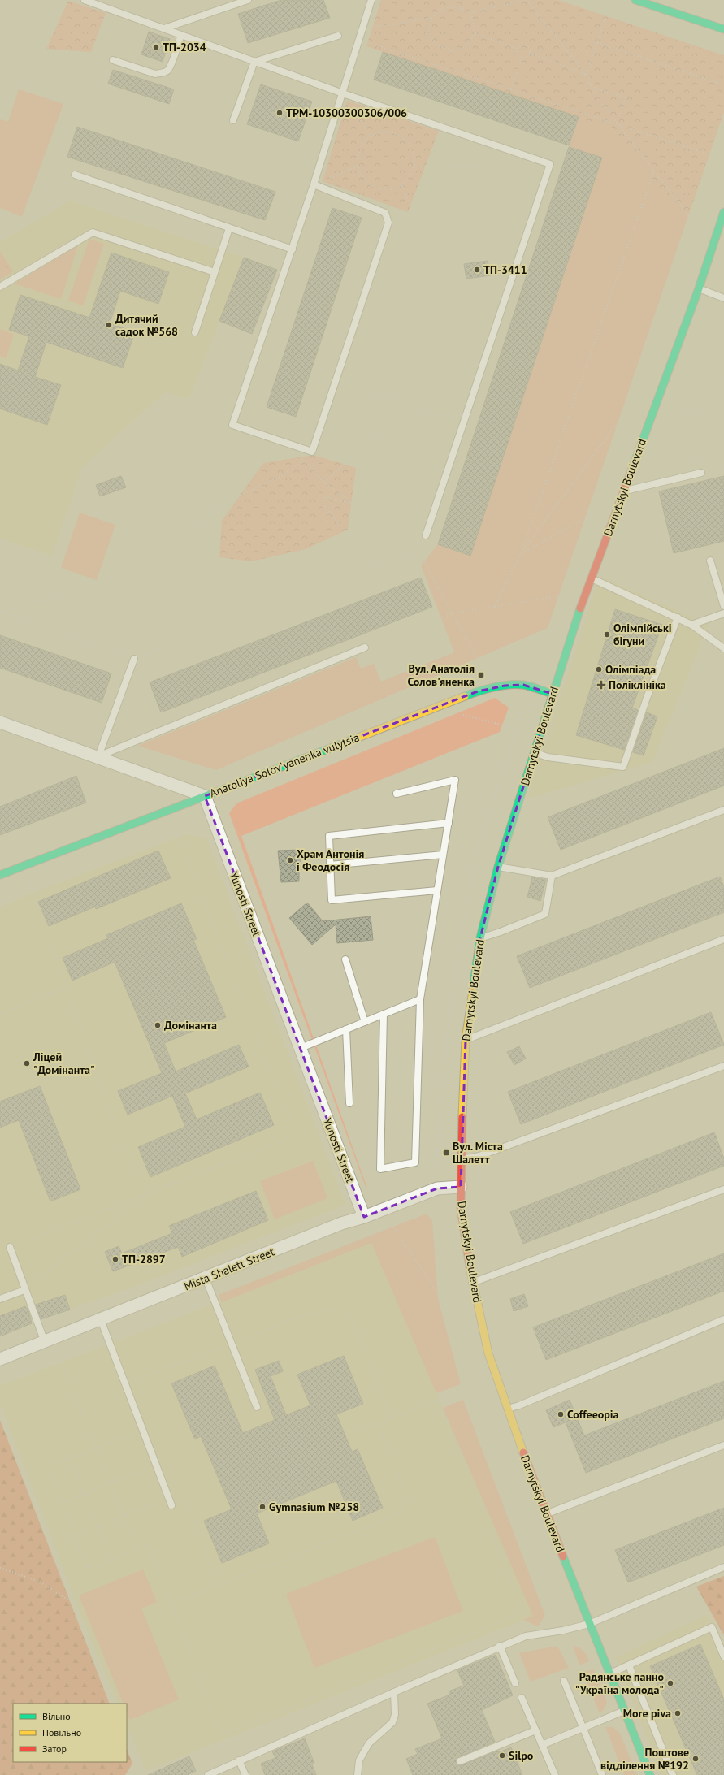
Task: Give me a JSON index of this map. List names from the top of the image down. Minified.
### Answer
{"streets":{"street":["Darnytskyi Boulevard","Anatoliya Solov'yanenka vulytsia","Yunosti Street","Mista Shalett Street"]},"crossings":[["Darnytskyi Boulevard","Anatoliya Solov'yanenka vulytsia"],["Darnytskyi Boulevard","Mista Shalett Street"],["Anatoliya Solov'yanenka vulytsia","Yunosti Street"],["Yunosti Street","Mista Shalett Street"]],"places":{"other":["ТП-2034","ТРМ-10300300306/006","ТП-3411","Дитячий садок №568","Олімпійські бігуни","Олімпіада","Храм Антонія і Феодосія","Домінанта","Ліцей \"Домінанта\"","ТП-2897","Coffeeopia","Gymnasium №258","Радянське панно \"Україна молода\"","More piva","Silpo","Поштове відділення №192"],"transit":["Вул. Анатолія Солов'яненка","Вул. Міста Шалетт"],"health":["Поліклініка"]},"legend":["Вільно","Повільно","Затор"]}
